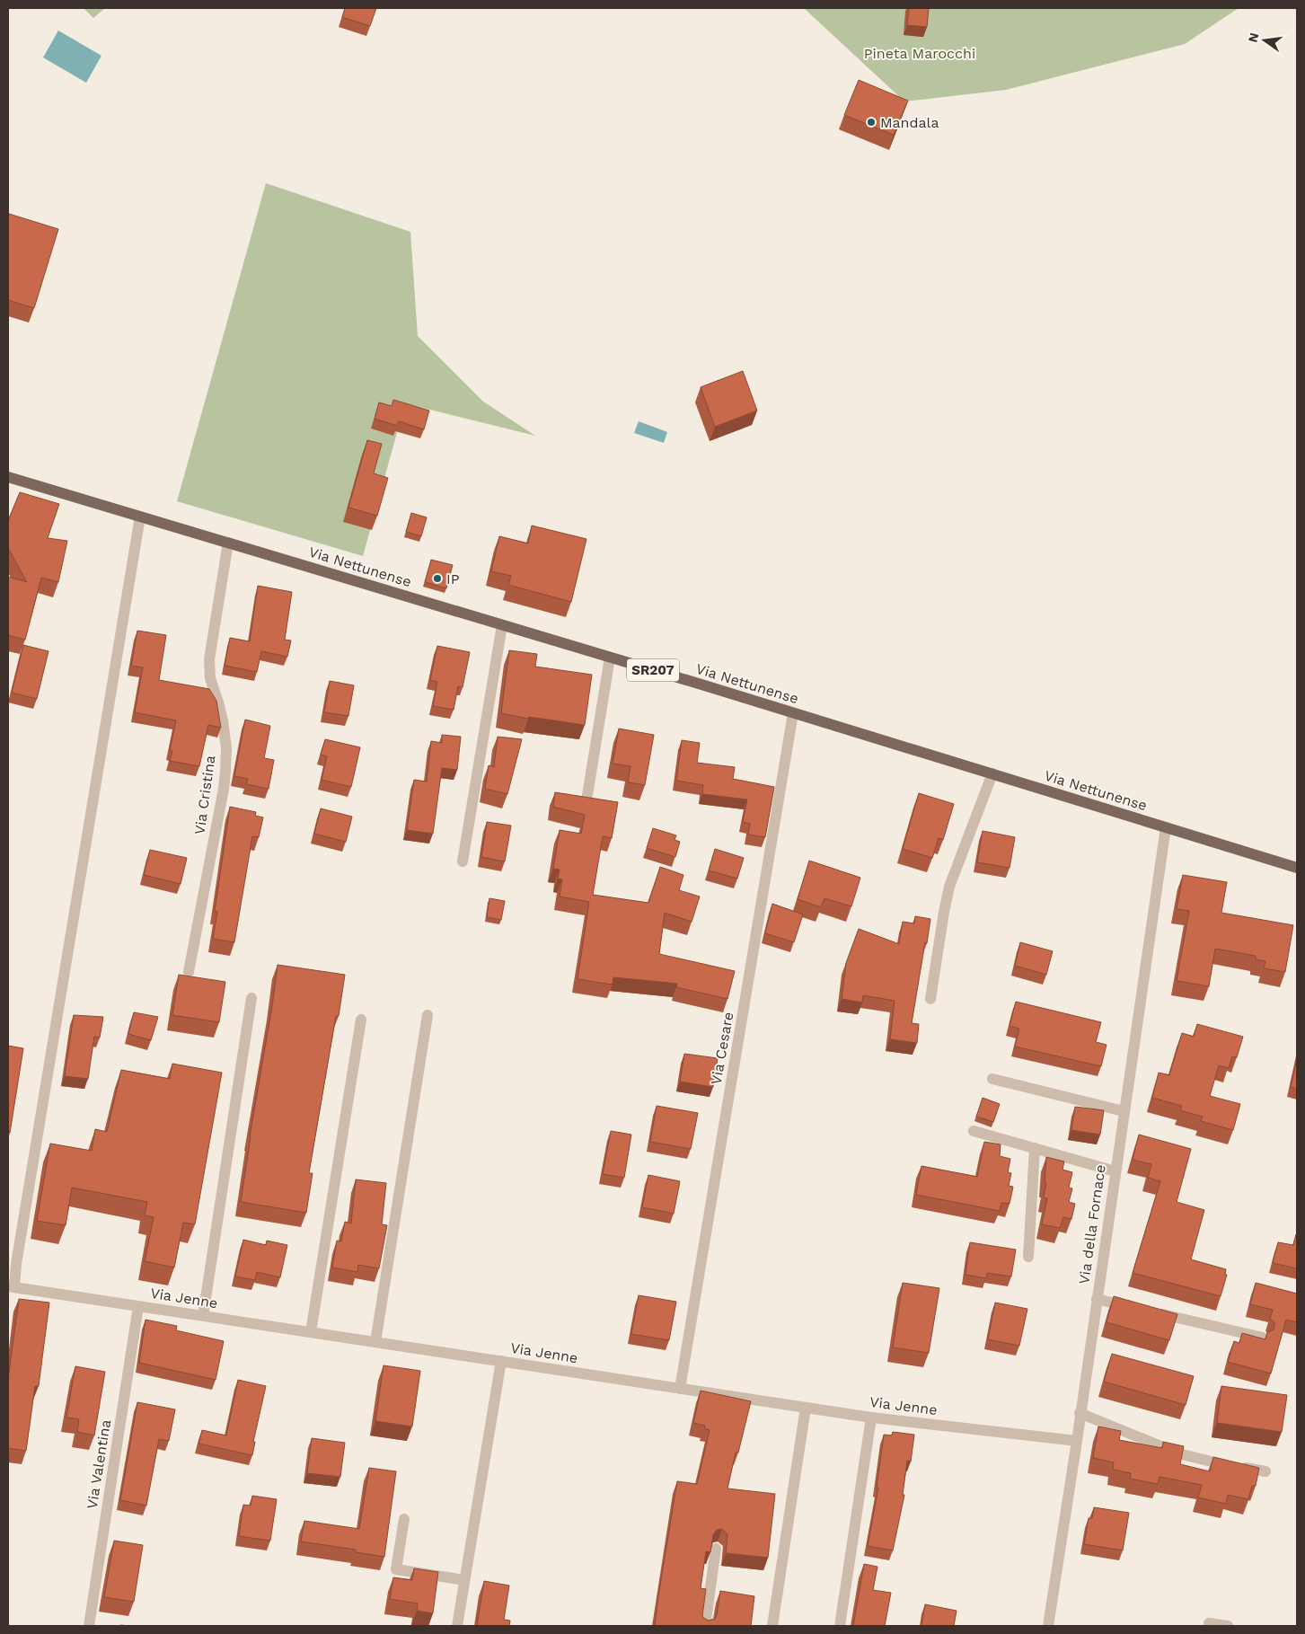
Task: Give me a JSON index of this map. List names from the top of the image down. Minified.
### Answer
{"streets":{"main road":["Via Nettunense","SR207"],"street":["Via Cristina","Via Cesare","Via della Fornace","Via Jenne","Via Valentina"]},"crossings":[["Via Nettunense","Via Cristina"],["Via Nettunense","Via Cesare"],["Via Nettunense","Via della Fornace"],["Via Cesare","Via Jenne"],["Via della Fornace","Via Jenne"],["Via Jenne","Via Valentina"]],"parks":["Pineta Marocchi"],"places":["Mandala","IP"],"north":"left"}
